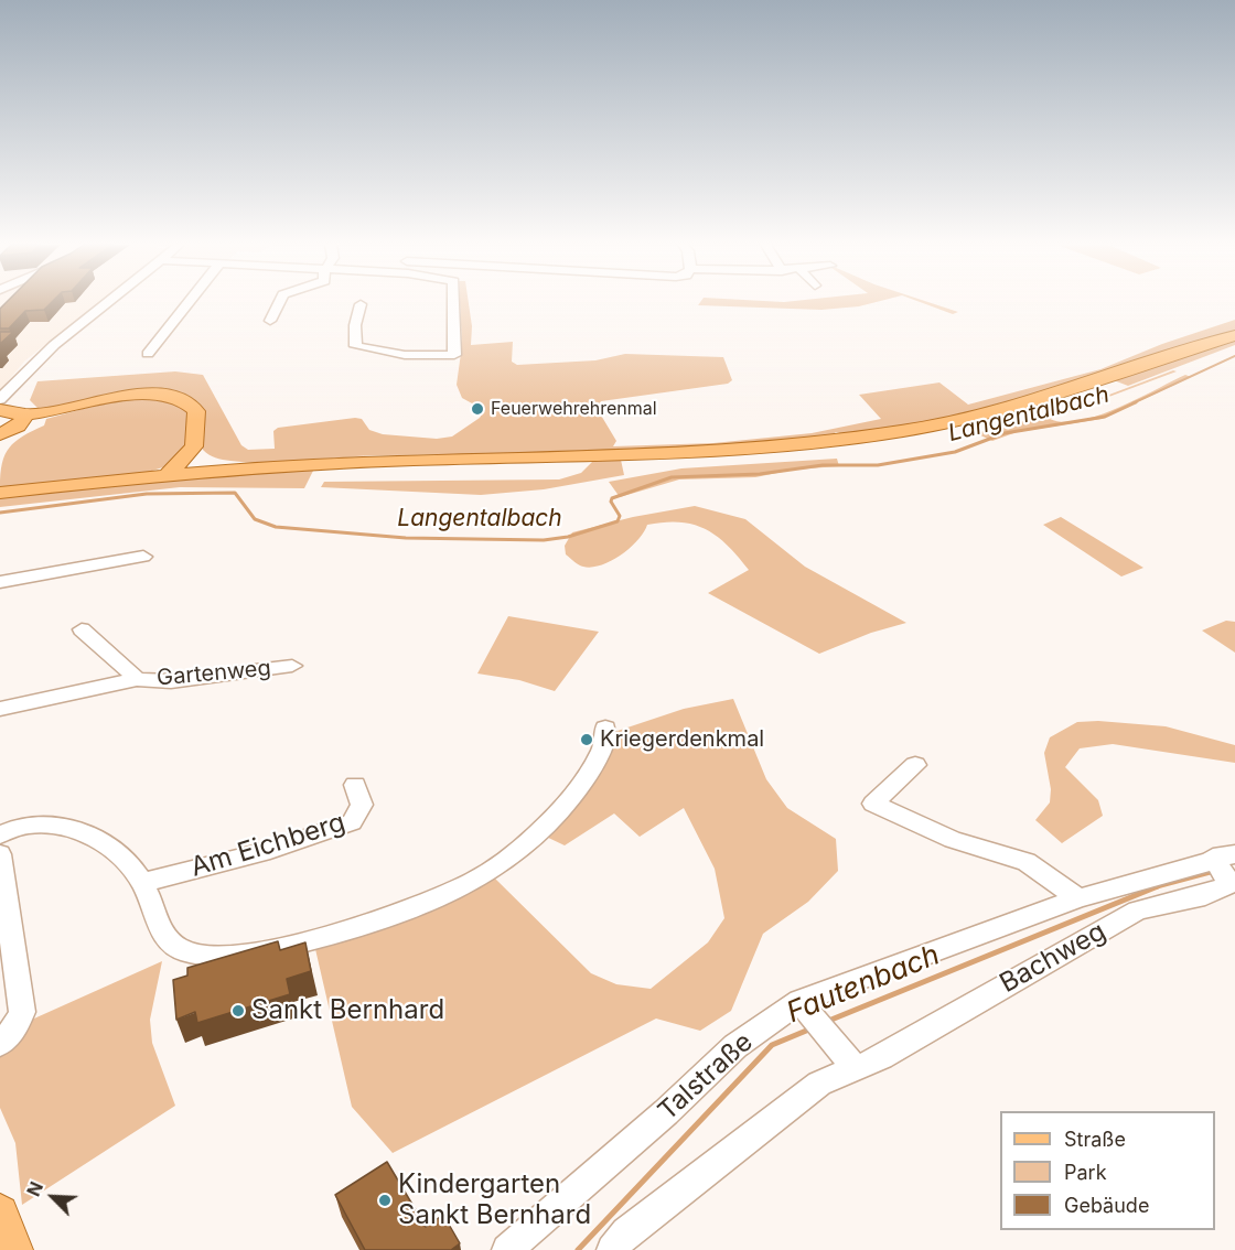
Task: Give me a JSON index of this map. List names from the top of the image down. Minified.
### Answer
{"streets":{"street":["Gartenweg","Am Eichberg","Bachweg","Talstraße"]},"crossings":[["Bachweg","Talstraße"]],"water":["Langentalbach","Fautenbach"],"places":["Feuerwehrehrenmal","Kriegerdenkmal","Sankt Bernhard","Kindergarten Sankt Bernhard"],"legend":["Straße","Park","Gebäude"],"north":"top left"}
